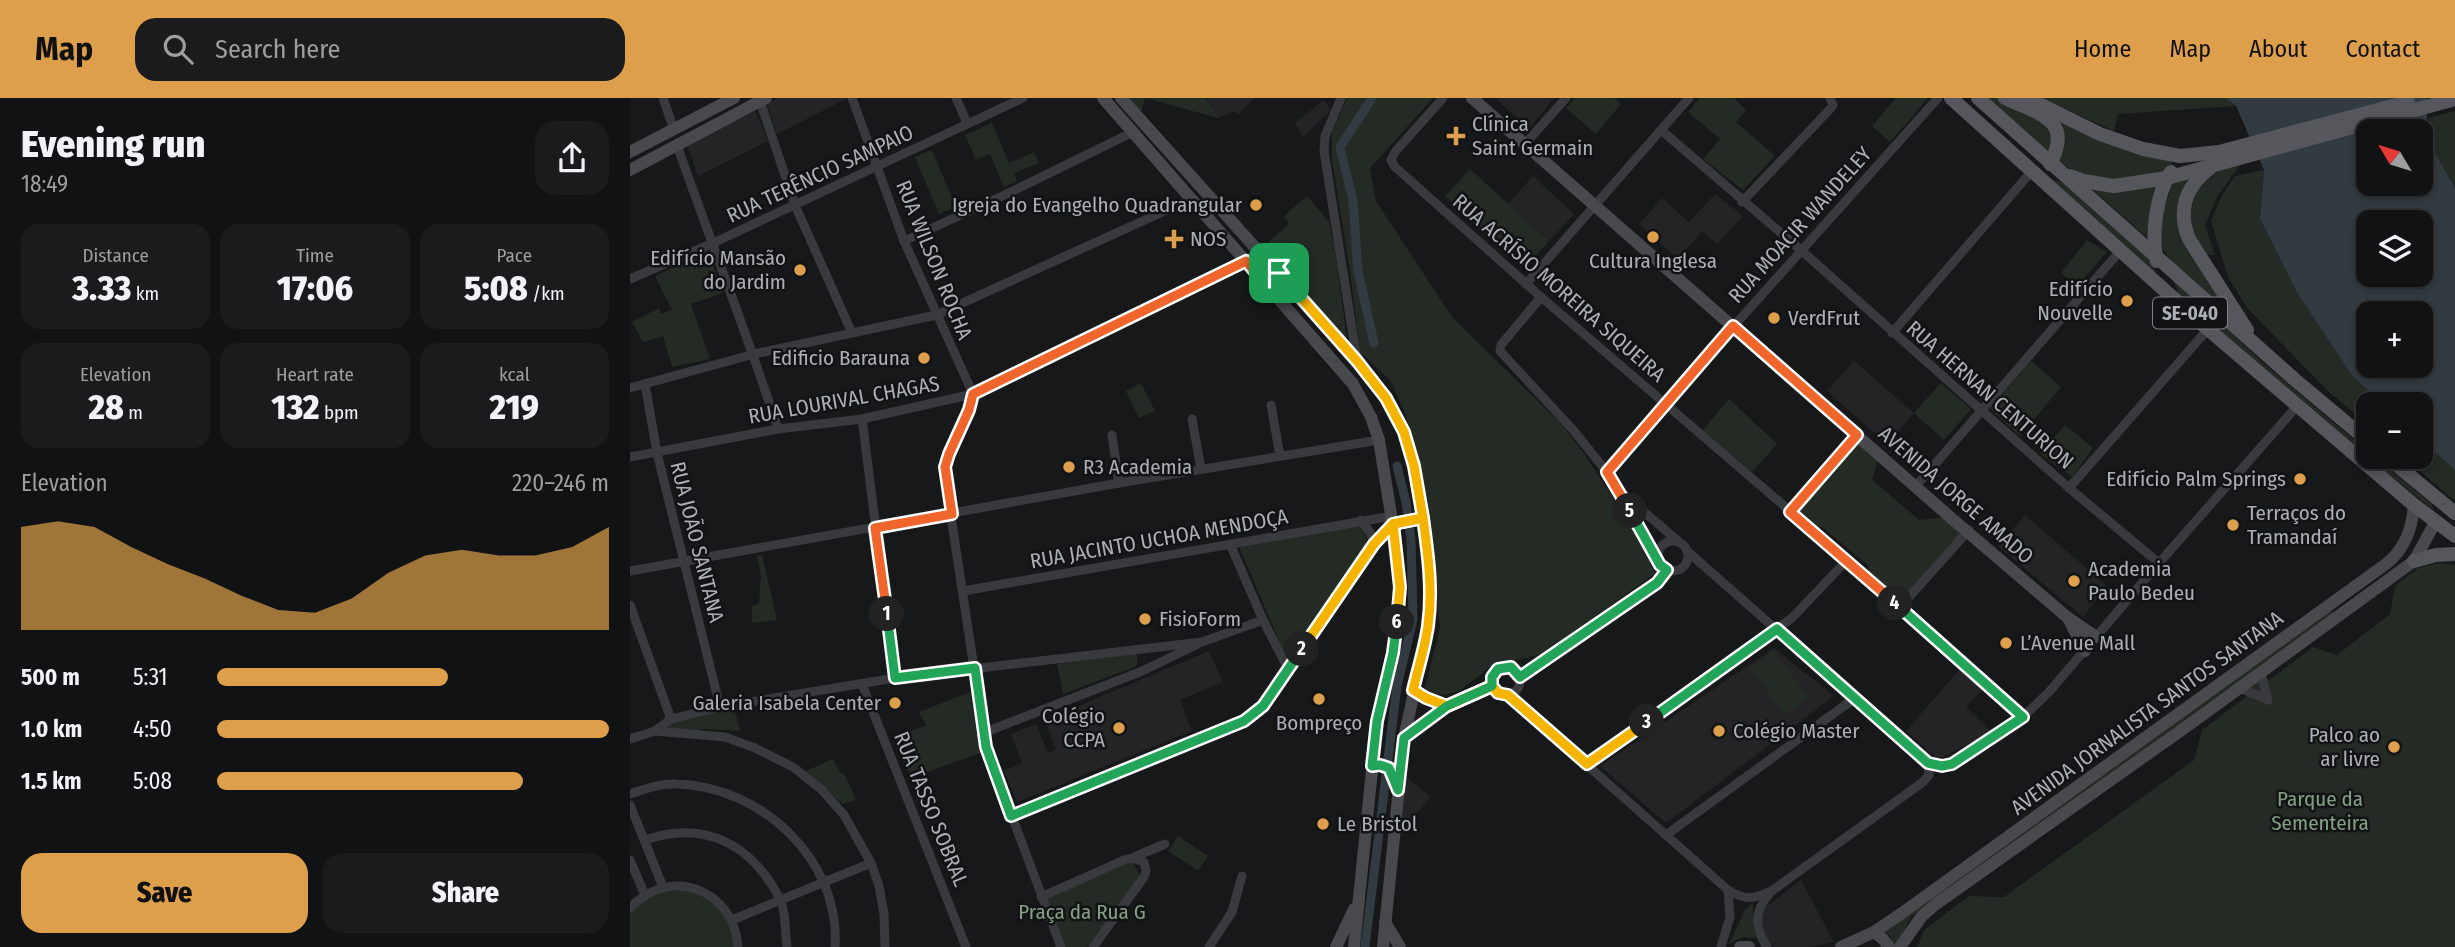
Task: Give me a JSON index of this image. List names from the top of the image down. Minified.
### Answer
{"streets":{"main road":["SE-040","AVENIDA JORGE AMADO","AVENIDA JORNALISTA SANTOS SANTANA"],"street":["RUA TERÊNCIO SAMPAIO","RUA MOACIR WANDELEY","RUA WILSON ROCHA","RUA ACRÍSIO MOREIRA SIQUEIRA","RUA HERNAN CENTURION","RUA LOURIVAL CHAGAS","RUA JACINTO UCHOA MENDOÇA","RUA JOÃO SANTANA","RUA TASSO SOBRAL"]},"crossings":[["RUA TERÊNCIO SAMPAIO","RUA WILSON ROCHA"],["RUA MOACIR WANDELEY","RUA ACRÍSIO MOREIRA SIQUEIRA"],["RUA MOACIR WANDELEY","RUA HERNAN CENTURION"],["RUA MOACIR WANDELEY","AVENIDA JORGE AMADO"],["RUA WILSON ROCHA","RUA LOURIVAL CHAGAS"],["SE-040","AVENIDA JORNALISTA SANTOS SANTANA"],["RUA LOURIVAL CHAGAS","RUA JOÃO SANTANA"]],"parks":["Parque da Sementeira","Praça da Rua G"],"places":{"health":["Clínica Saint Germain","NOS"],"other":["Igreja do Evangelho Quadrangular","Cultura Inglesa","Edifício Mansão do Jardim","Edifício Nouvelle","VerdFrut","Edificio Barauna","R3 Academia","Edifício Palm Springs","Terraços do Tramandaí","Academia Paulo Bedeu","FisioForm","L’Avenue Mall","Bompreço","Galeria Isabela Center","Colégio CCPA","Colégio Master","Palco ao ar livre","Le Bristol"]},"north":"top left","page":{"header":"Map","search":"Search here","nav":["Home","Map","About","Contact"],"heading":["Evening run","18:49"],"map_buttons":["+","−"],"stats":[["Distance","3.33 km"],["Time","17:06"],["Pace","5:08 /km"],["Elevation","28 m"],["Heart rate","132 bpm"],["kcal","219"]],"chart":["Elevation","220–246 m"],"pins":["5","4","1","6","2","3"],"list":[{"name":"500 m","note":"5:31"},{"name":"1.0 km","note":"4:50"},{"name":"1.5 km","note":"5:08"}],"buttons":["Save","Share"]}}
